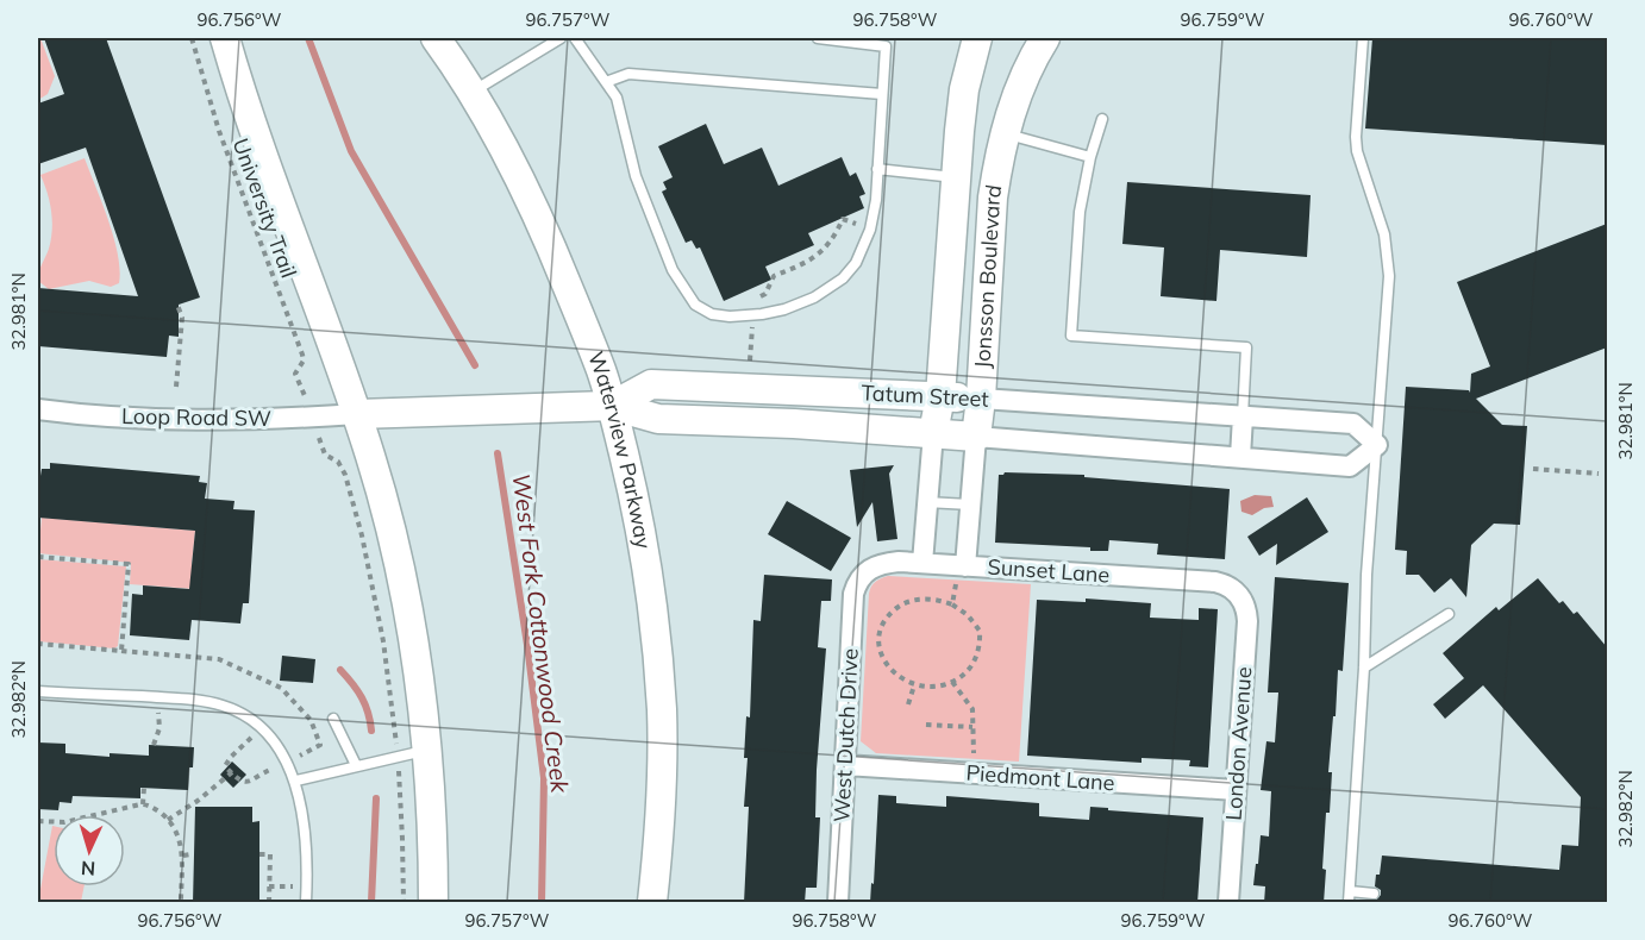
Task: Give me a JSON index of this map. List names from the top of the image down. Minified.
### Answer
{"streets":{"street":["Jonsson Boulevard","Tatum Street","Loop Road SW","Waterview Parkway","Sunset Lane","West Dutch Drive","London Avenue","Piedmont Lane"],"path":["University Trail"]},"crossings":[["Jonsson Boulevard","Tatum Street"],["Jonsson Boulevard","Sunset Lane"],["Tatum Street","Loop Road SW"],["Tatum Street","Waterview Parkway"],["Sunset Lane","West Dutch Drive"],["Sunset Lane","London Avenue"],["West Dutch Drive","Piedmont Lane"],["London Avenue","Piedmont Lane"]],"water":["West Fork Cottonwood Creek"],"north":"bottom","coordinates":["96.756°W","96.757°W","96.758°W","96.759°W","96.760°W","32.981°N","32.982°N"]}
